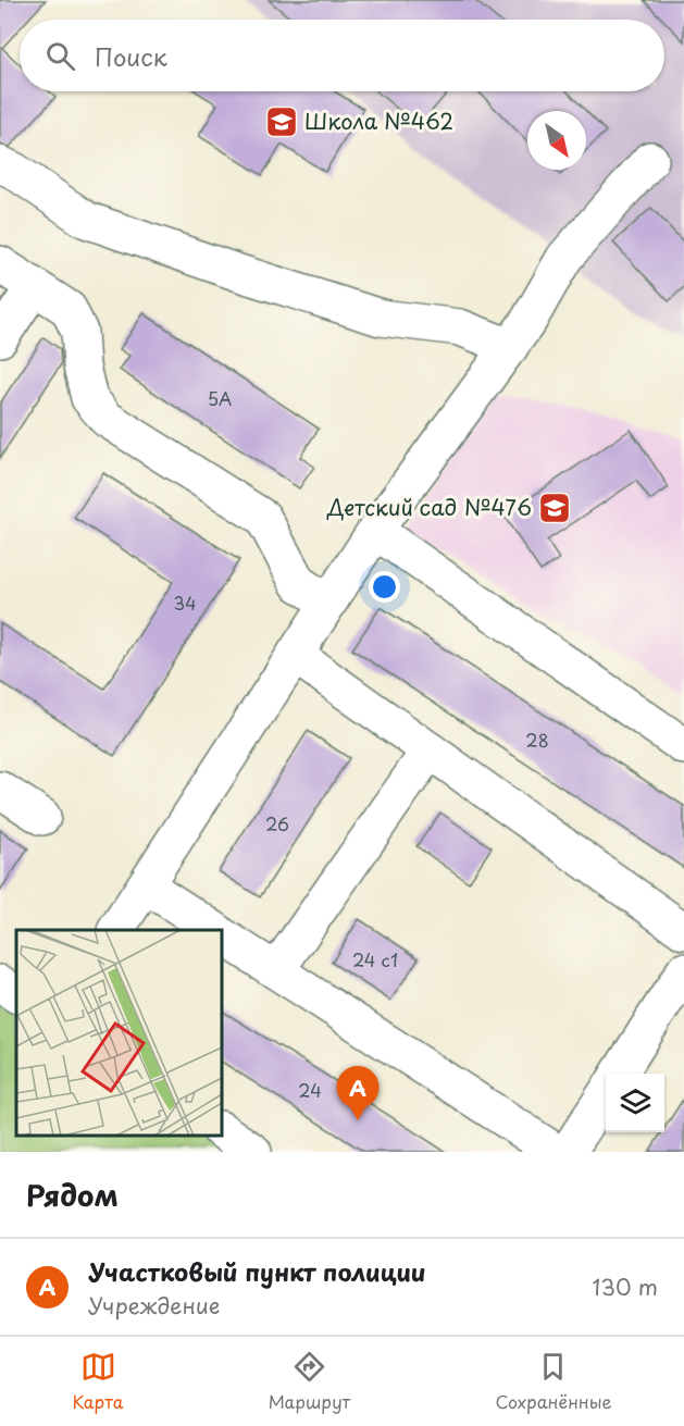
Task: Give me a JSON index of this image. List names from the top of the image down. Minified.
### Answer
{"places":{"school or university":["Школа №462","Детский сад №476"]},"house_numbers":["5А","34","28","26","24 с1","24"],"north":"bottom right","page":{"search":"Поиск","pins":"A","heading":"Рядом","list":[{"mark":"A","name":"Участковый пункт полиции","note":"Учреждение","value":"130 m"}],"nav":["Карта","Маршрут","Сохранённые"]}}
